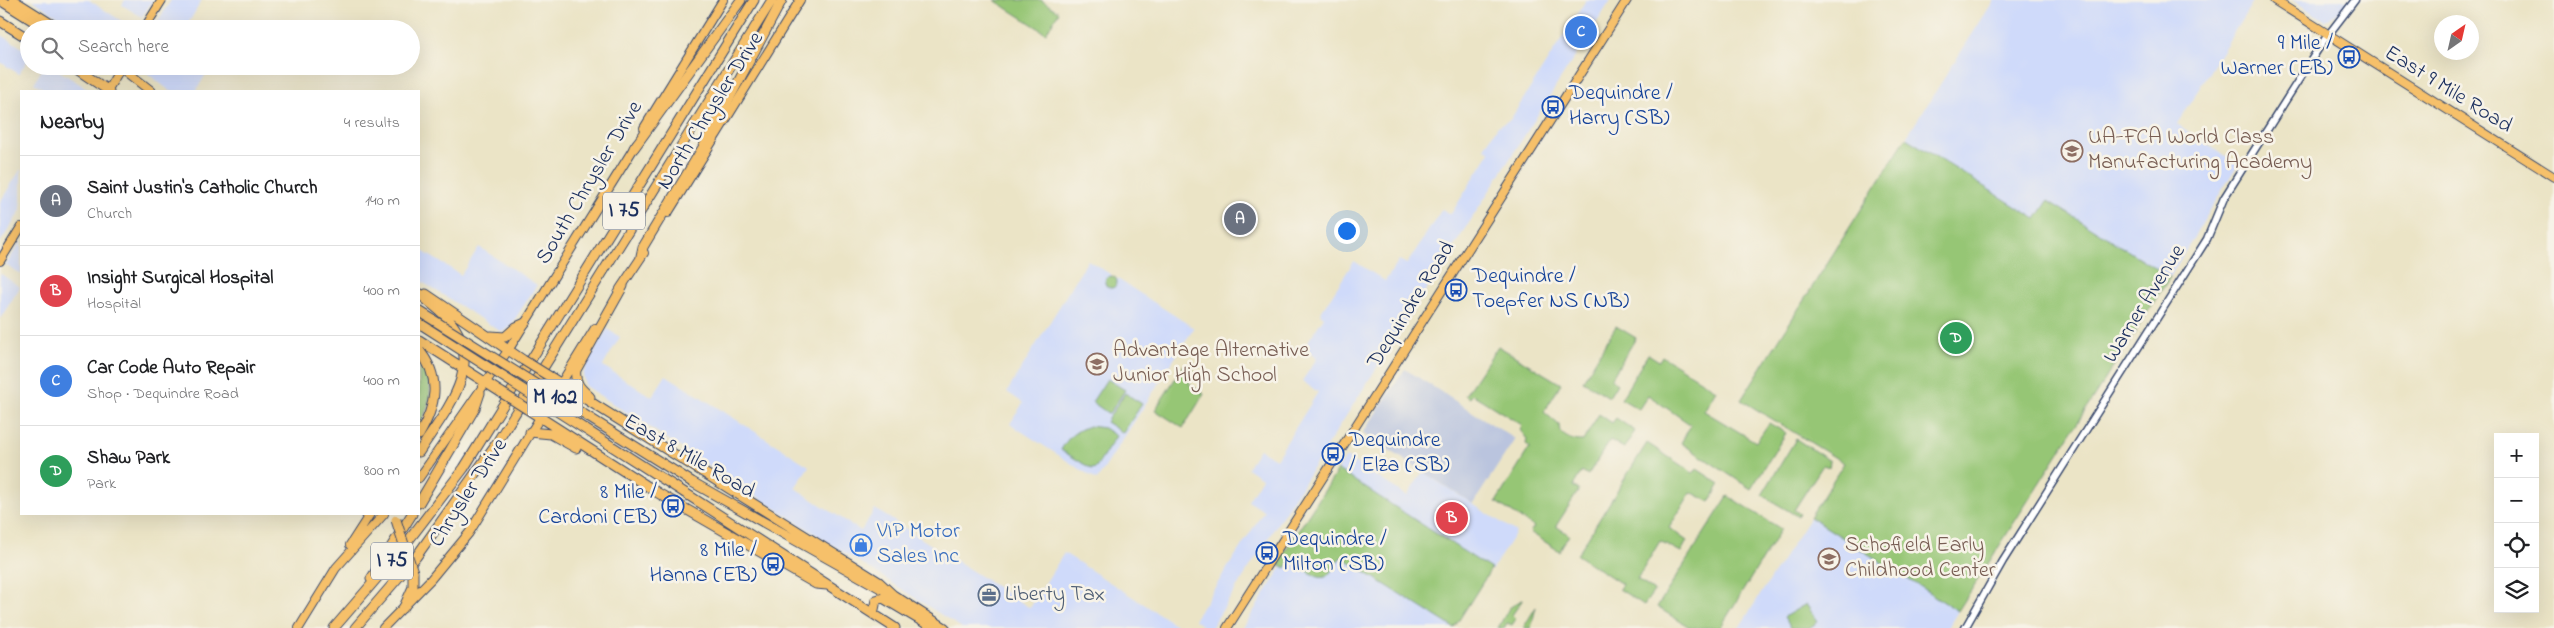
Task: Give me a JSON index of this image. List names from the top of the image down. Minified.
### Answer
{"streets":{"highway":["I 75","M 102","East 8 Mile Road"],"main road":["East 9 Mile Road","North Chrysler Drive","South Chrysler Drive","Dequindre Road","Chrysler Drive"],"street":["Warner Avenue"]},"crossings":[["East 9 Mile Road","Warner Avenue"],["North Chrysler Drive","East 8 Mile Road"],["North Chrysler Drive","Chrysler Drive"],["South Chrysler Drive","East 8 Mile Road"],["East 8 Mile Road","Chrysler Drive"]],"places":{"bus stop":["9 Mile / Warner (EB)","Dequindre / Harry (SB)","Dequindre / Toepfer NS (NB)","Dequindre / Elza (SB)","8 Mile / Cardoni (EB)","Dequindre / Milton (SB)","8 Mile / Hanna (EB)"],"school or university":["UA-FCA World Class Manufacturing Academy","Advantage Alternative Junior High School","Schofield Early Childhood Center"],"shop":["VIP Motor Sales Inc"],"office":["Liberty Tax"]},"north":"top right","page":{"pins":["C","A","D","B"],"search":"Search here","heading":["Nearby","4 results"],"list":[{"mark":"A","name":"Saint Justin's Catholic Church","note":"Church","value":"140 m"},{"mark":"B","name":"Insight Surgical Hospital","note":"Hospital","value":"400 m"},{"mark":"C","name":"Car Code Auto Repair","note":"Shop · Dequindre Road","value":"400 m"},{"mark":"D","name":"Shaw Park","note":"Park","value":"800 m"}],"map_buttons":["+","−"]}}
